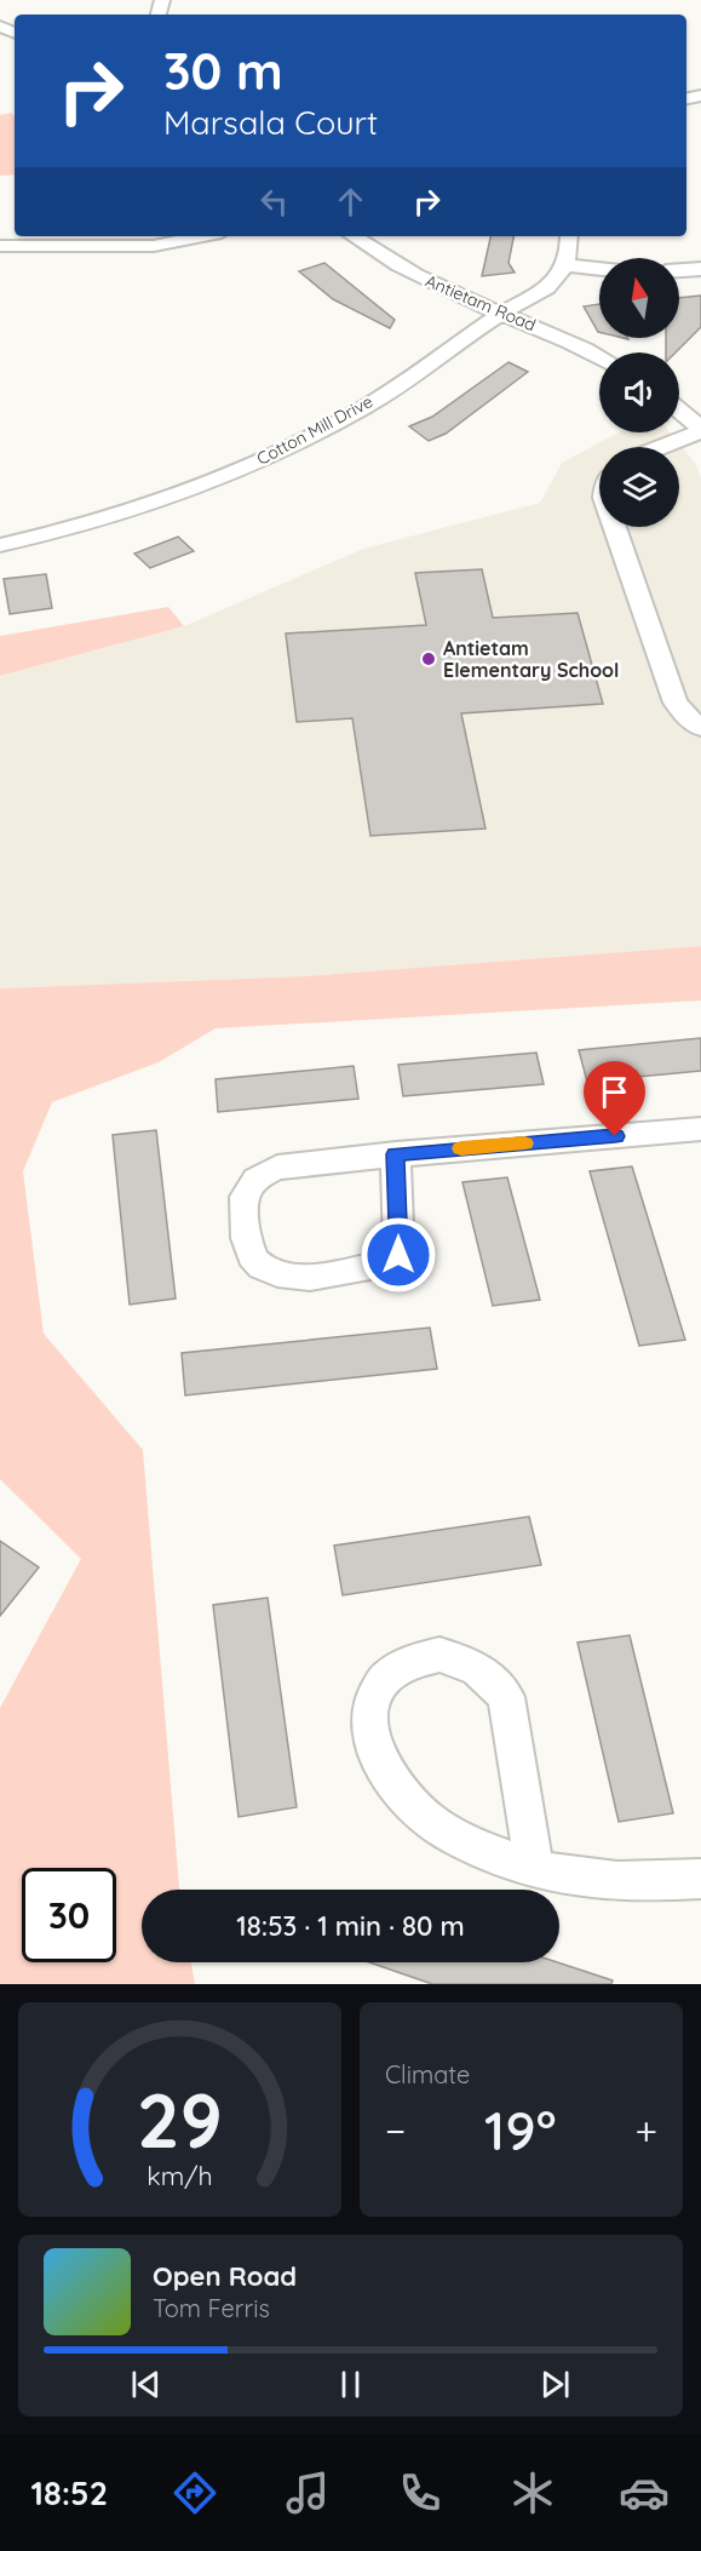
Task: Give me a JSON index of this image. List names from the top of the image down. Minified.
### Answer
{"streets":{"street":["Antietam Road","Cotton Mill Drive"]},"crossings":[["Antietam Road","Cotton Mill Drive"]],"places":["Antietam Elementary School"],"north":"top","page":{"turn":["30 m","Marsala Court"],"limit":"30","trip":"18:53 · 1 min · 80 m","tile":"Climate","heat":["−","19°","+"],"song":["Open Road","Tom Ferris"],"tabs":"18:52","gauge":["29","km/h"]}}
